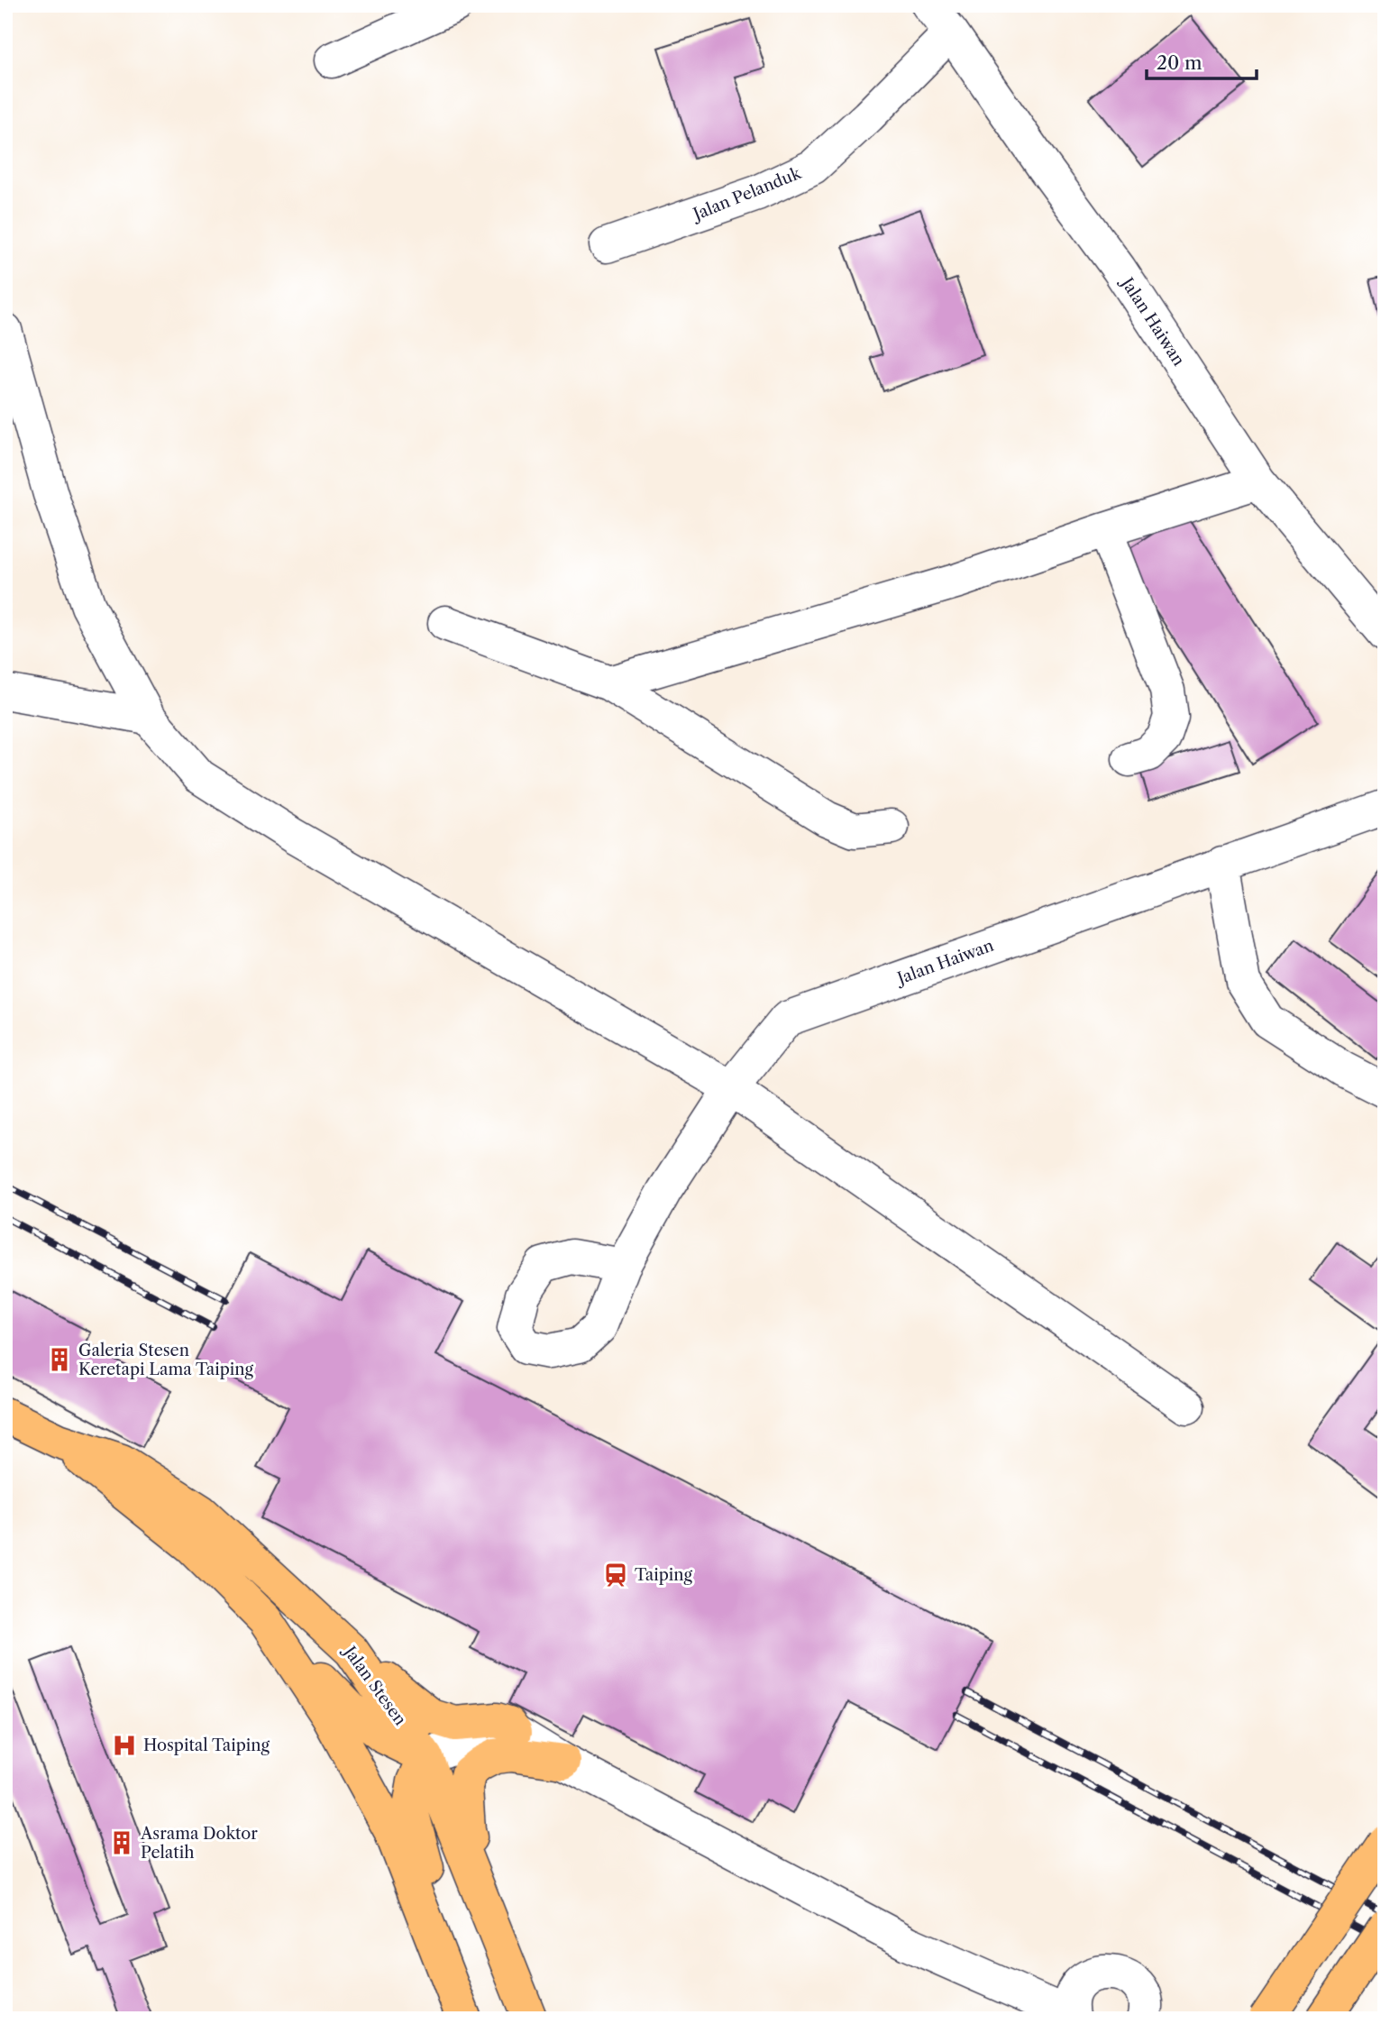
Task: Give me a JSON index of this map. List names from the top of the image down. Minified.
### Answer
{"streets":{"main road":["Jalan Stesen"],"street":["Jalan Pelanduk","Jalan Haiwan"]},"crossings":[["Jalan Pelanduk","Jalan Haiwan"]],"places":{"building":["Galeria Stesen Keretapi Lama Taiping","Asrama Doktor Pelatih"],"station":["Taiping"],"hospital":["Hospital Taiping"]},"scale_bar":"20 m"}
